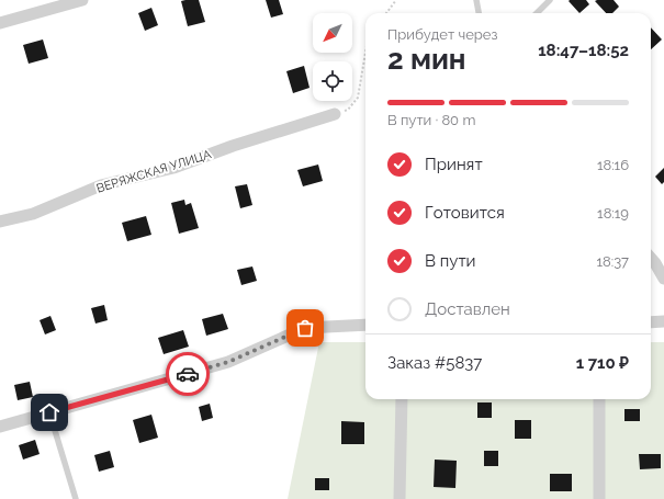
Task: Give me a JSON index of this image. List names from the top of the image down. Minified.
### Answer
{"streets":{"street":["ВЕРЯЖСКАЯ УЛИЦА"]},"north":"bottom left","page":{"heading":["2 мин","Прибудет через","18:47–18:52"],"panel":["Заказ #5837","1 710 ₽"],"bar":"В пути · 80 m","list":[["Принят","18:16"],["Готовится","18:19"],["В пути","18:37"],"Доставлен"]}}
